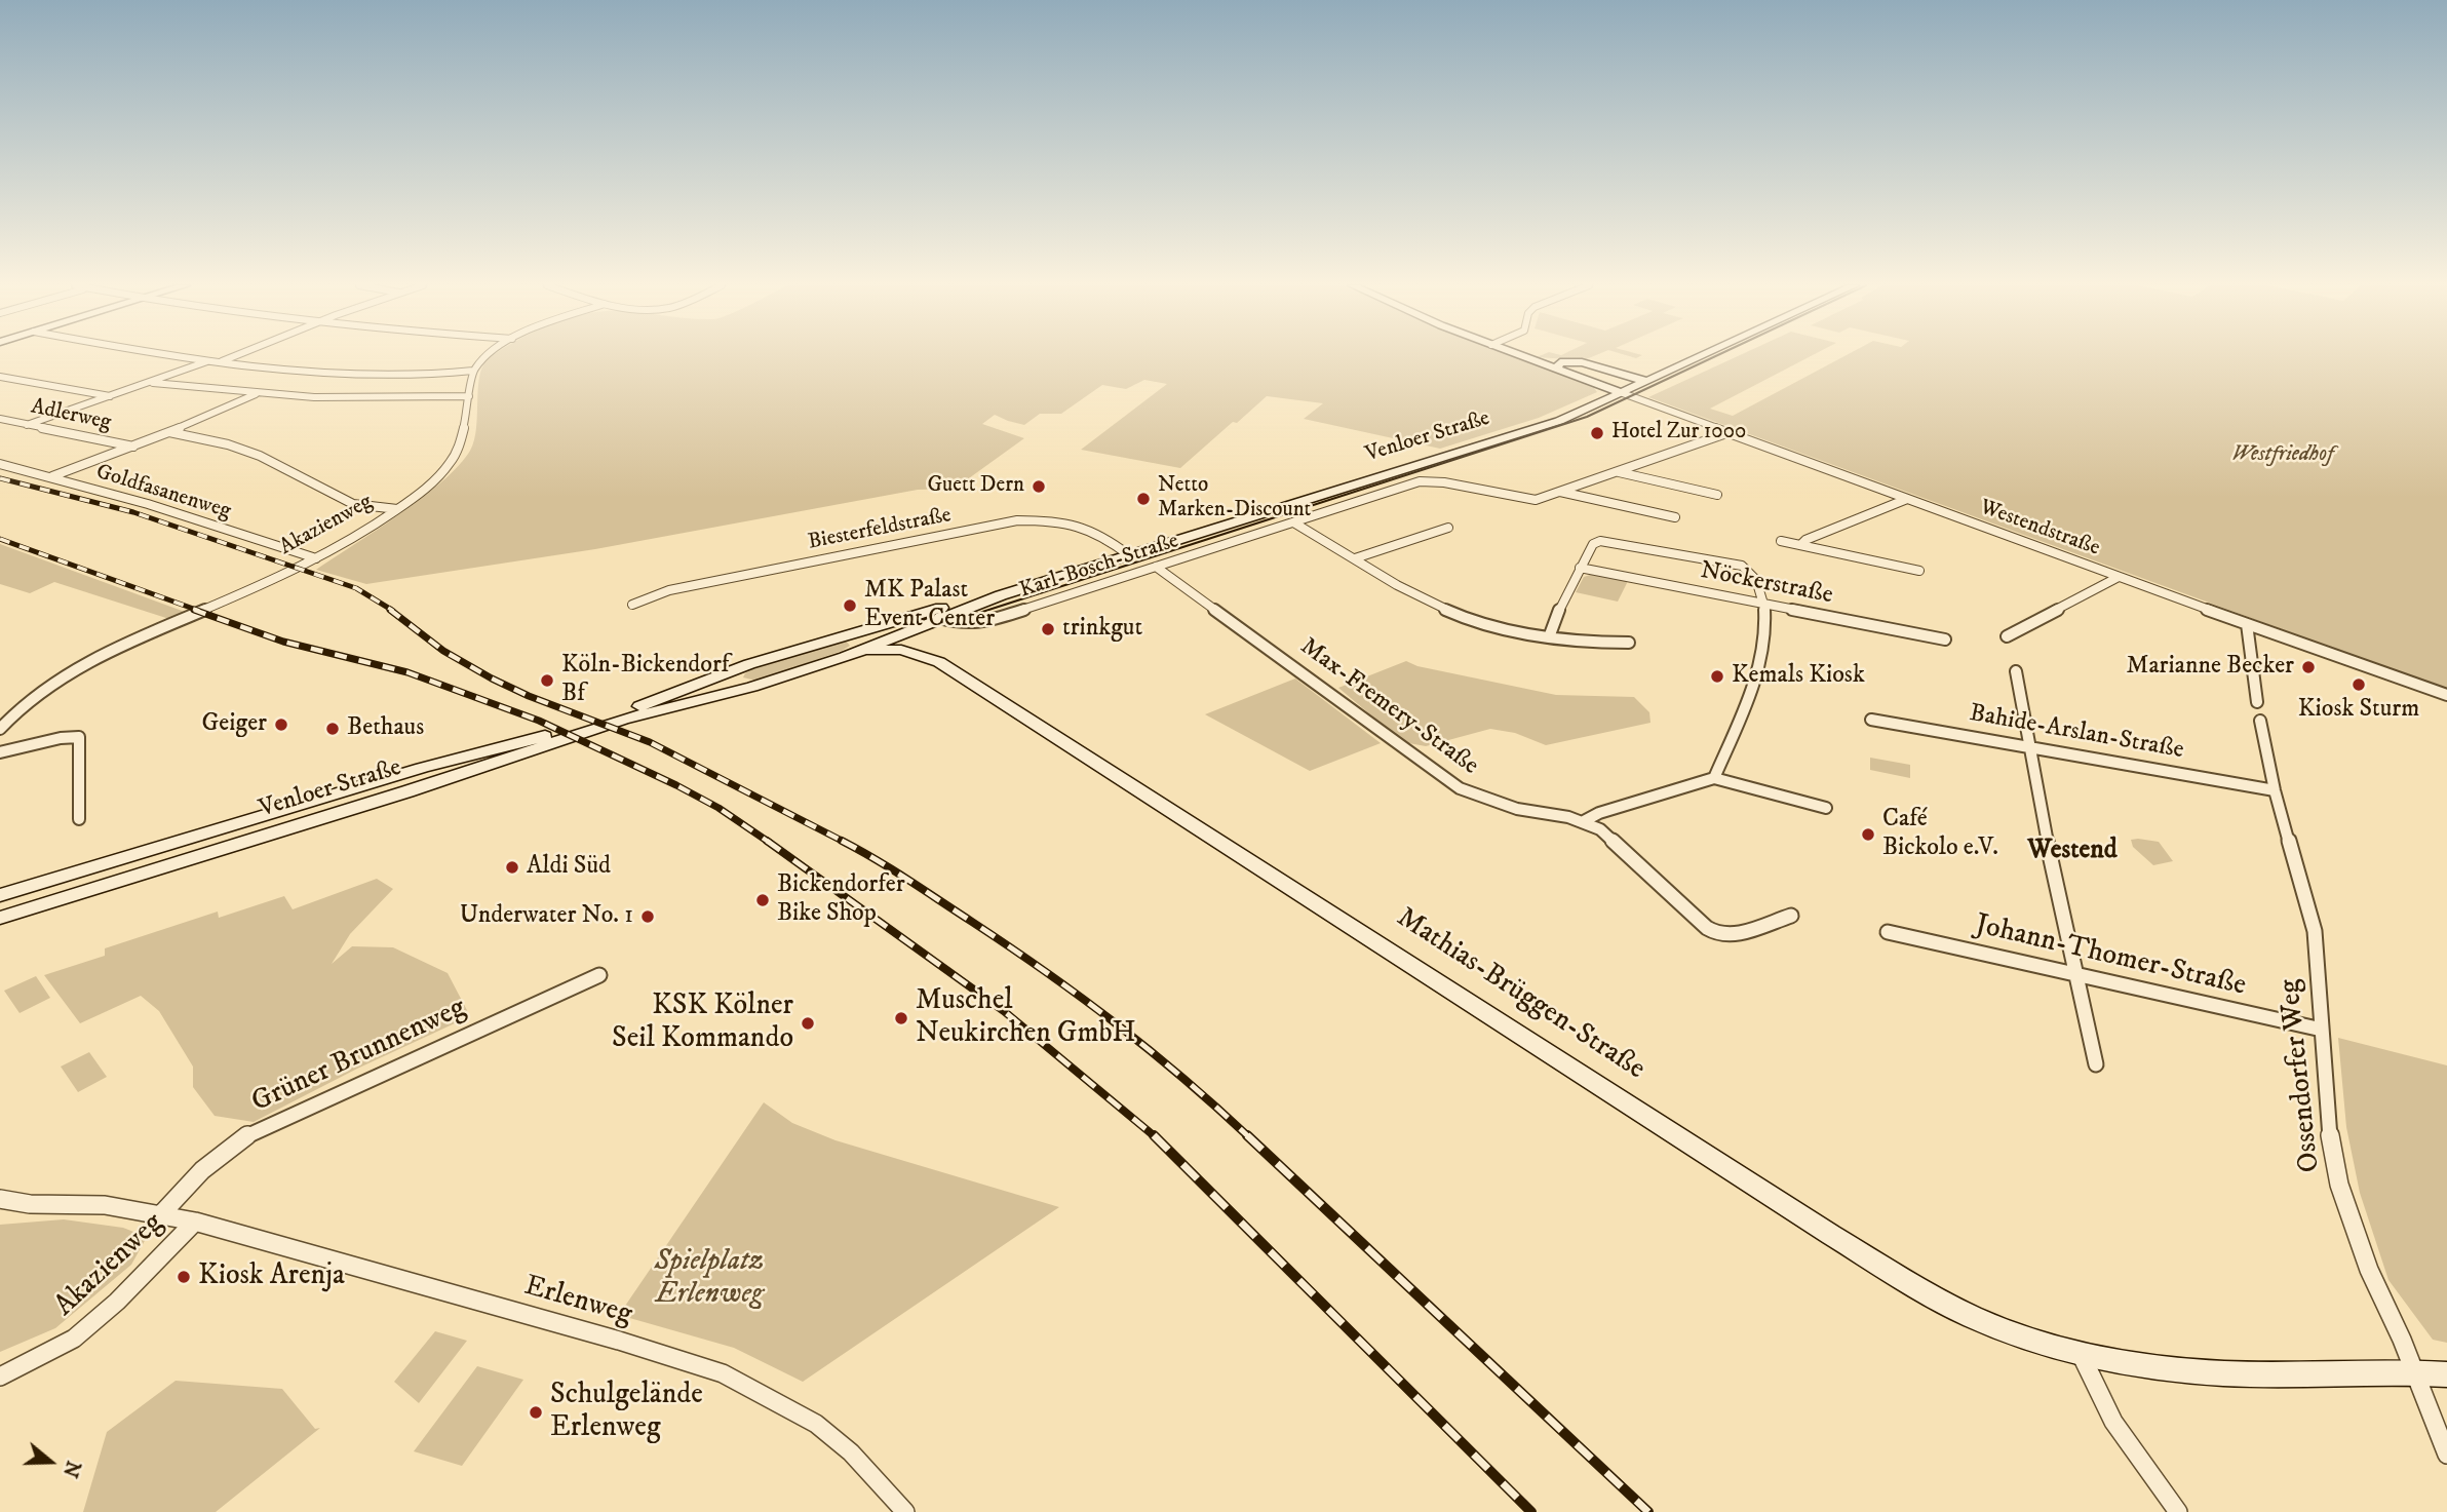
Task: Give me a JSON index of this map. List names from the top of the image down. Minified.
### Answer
{"streets":{"main road":["Venloer Straße","Mathias-Brüggen-Straße"],"street":["Adlerweg","Goldfasanenweg","Akazienweg","Westendstraße","Biesterfeldstraße","Karl-Bosch-Straße","Nöckerstraße","Max-Fremery-Straße","Bahide-Arslan-Straße","Johann-Thomer-Straße","Grüner Brunnenweg","Ossendorfer Weg","Erlenweg"]},"crossings":[["Venloer Straße","Westendstraße"],["Venloer Straße","Biesterfeldstraße"],["Venloer Straße","Karl-Bosch-Straße"],["Venloer Straße","Mathias-Brüggen-Straße"],["Goldfasanenweg","Akazienweg"],["Akazienweg","Grüner Brunnenweg"],["Akazienweg","Erlenweg"],["Westendstraße","Karl-Bosch-Straße"],["Karl-Bosch-Straße","Max-Fremery-Straße"],["Bahide-Arslan-Straße","Ossendorfer Weg"],["Johann-Thomer-Straße","Ossendorfer Weg"],["Mathias-Brüggen-Straße","Ossendorfer Weg"]],"districts":["Westend"],"parks":["Westfriedhof","Spielplatz Erlenweg"],"places":["Hotel Zur 1000","Guett Dern","Netto Marken-Discount","MK Palast Event Center","trinkgut","Marianne Becker","Kemals Kiosk","Köln-Bickendorf Bf","Kiosk Sturm","Geiger","Bethaus","Café Bickolo e.V.","Aldi Süd","Bickendorfer Bike Shop","Underwater No. 1","Muschel Neukirchen GmbH","KSK Kölner Seil Kommando","Kiosk Arenja","Schulgelände Erlenweg"],"north":"right"}
